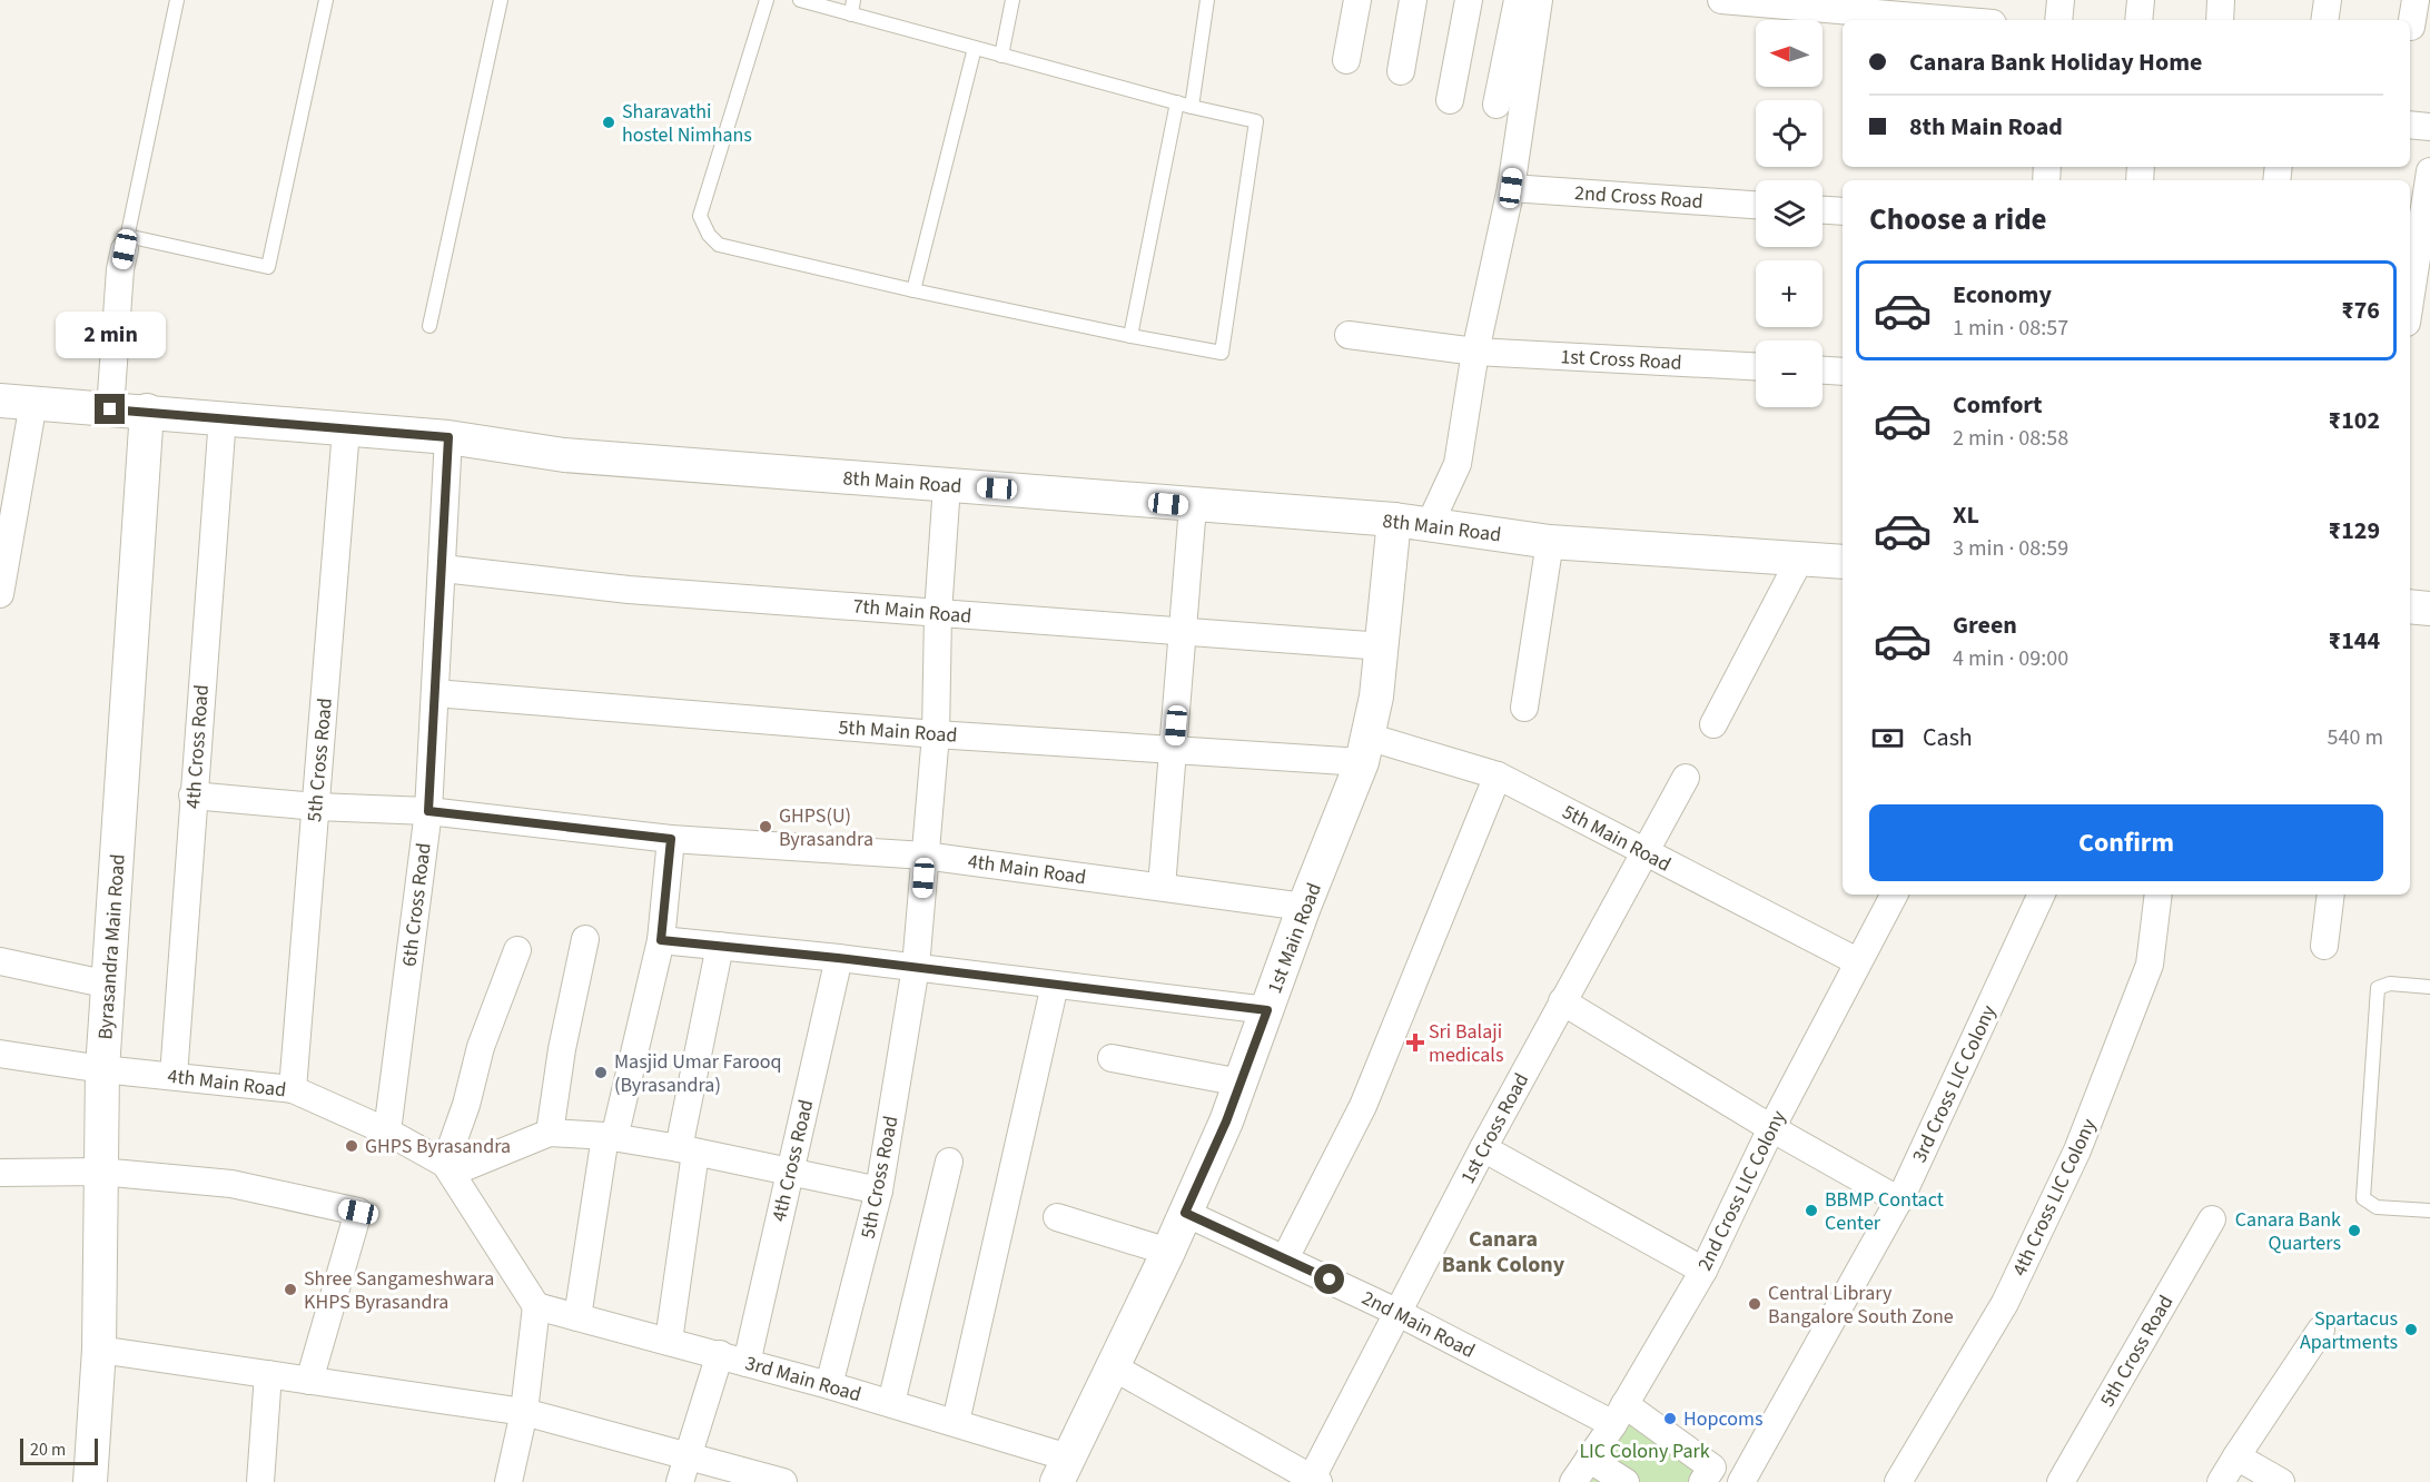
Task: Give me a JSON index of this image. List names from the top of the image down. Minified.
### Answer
{"streets":{"street":["2nd Cross Road","1st Cross Road","8th Main Road","7th Main Road","5th Main Road","4th Cross Road","5th Cross Road","4th Main Road","6th Cross Road","1st Main Road","Byrasandra Main Road","3rd Cross LIC Colony","2nd Cross LIC Colony","4th Cross LIC Colony","2nd Main Road","3rd Main Road"]},"crossings":[["1st Cross Road","5th Main Road"],["1st Cross Road","2nd Main Road"],["8th Main Road","4th Cross Road"],["8th Main Road","5th Cross Road"],["8th Main Road","6th Cross Road"],["8th Main Road","1st Main Road"],["8th Main Road","Byrasandra Main Road"],["7th Main Road","5th Cross Road"],["7th Main Road","6th Cross Road"],["7th Main Road","1st Main Road"],["5th Main Road","5th Cross Road"],["5th Main Road","6th Cross Road"],["5th Main Road","1st Main Road"],["5th Main Road","2nd Cross LIC Colony"],["4th Cross Road","4th Main Road"],["4th Cross Road","3rd Main Road"],["5th Cross Road","4th Main Road"],["5th Cross Road","3rd Main Road"],["4th Main Road","6th Cross Road"],["4th Main Road","1st Main Road"],["4th Main Road","Byrasandra Main Road"],["4th Main Road","3rd Main Road"],["1st Main Road","2nd Main Road"],["1st Main Road","3rd Main Road"],["2nd Cross LIC Colony","2nd Main Road"]],"districts":["Canara Bank Colony"],"parks":["LIC Colony Park"],"places":{"other":["Sharavathi hostel Nimhans","GHPS(U) Byrasandra","Masjid Umar Farooq (Byrasandra)","GHPS Byrasandra","BBMP Contact Center","Canara Bank Quarters","Shree Sangameshwara KHPS Byrasandra","Central Library Bangalore South Zone","Spartacus Apartments","Hopcoms"],"health":["Sri Balaji medicals"]},"scale_bar":"20 m","north":"left","page":{"map_buttons":["+","−"],"banner":["Canara Bank Holiday Home","8th Main Road"],"heading":"Choose a ride","list":[{"name":"Economy","note":"1 min · 08:57","value":"₹76"},{"name":"Comfort","note":"2 min · 08:58","value":"₹102"},{"name":"XL","note":"3 min · 08:59","value":"₹129"},{"name":"Green","note":"4 min · 09:00","value":"₹144"}],"bubble":"2 min","pay":["Cash","540 m"],"buttons":"Confirm","scale":"20 m"}}
